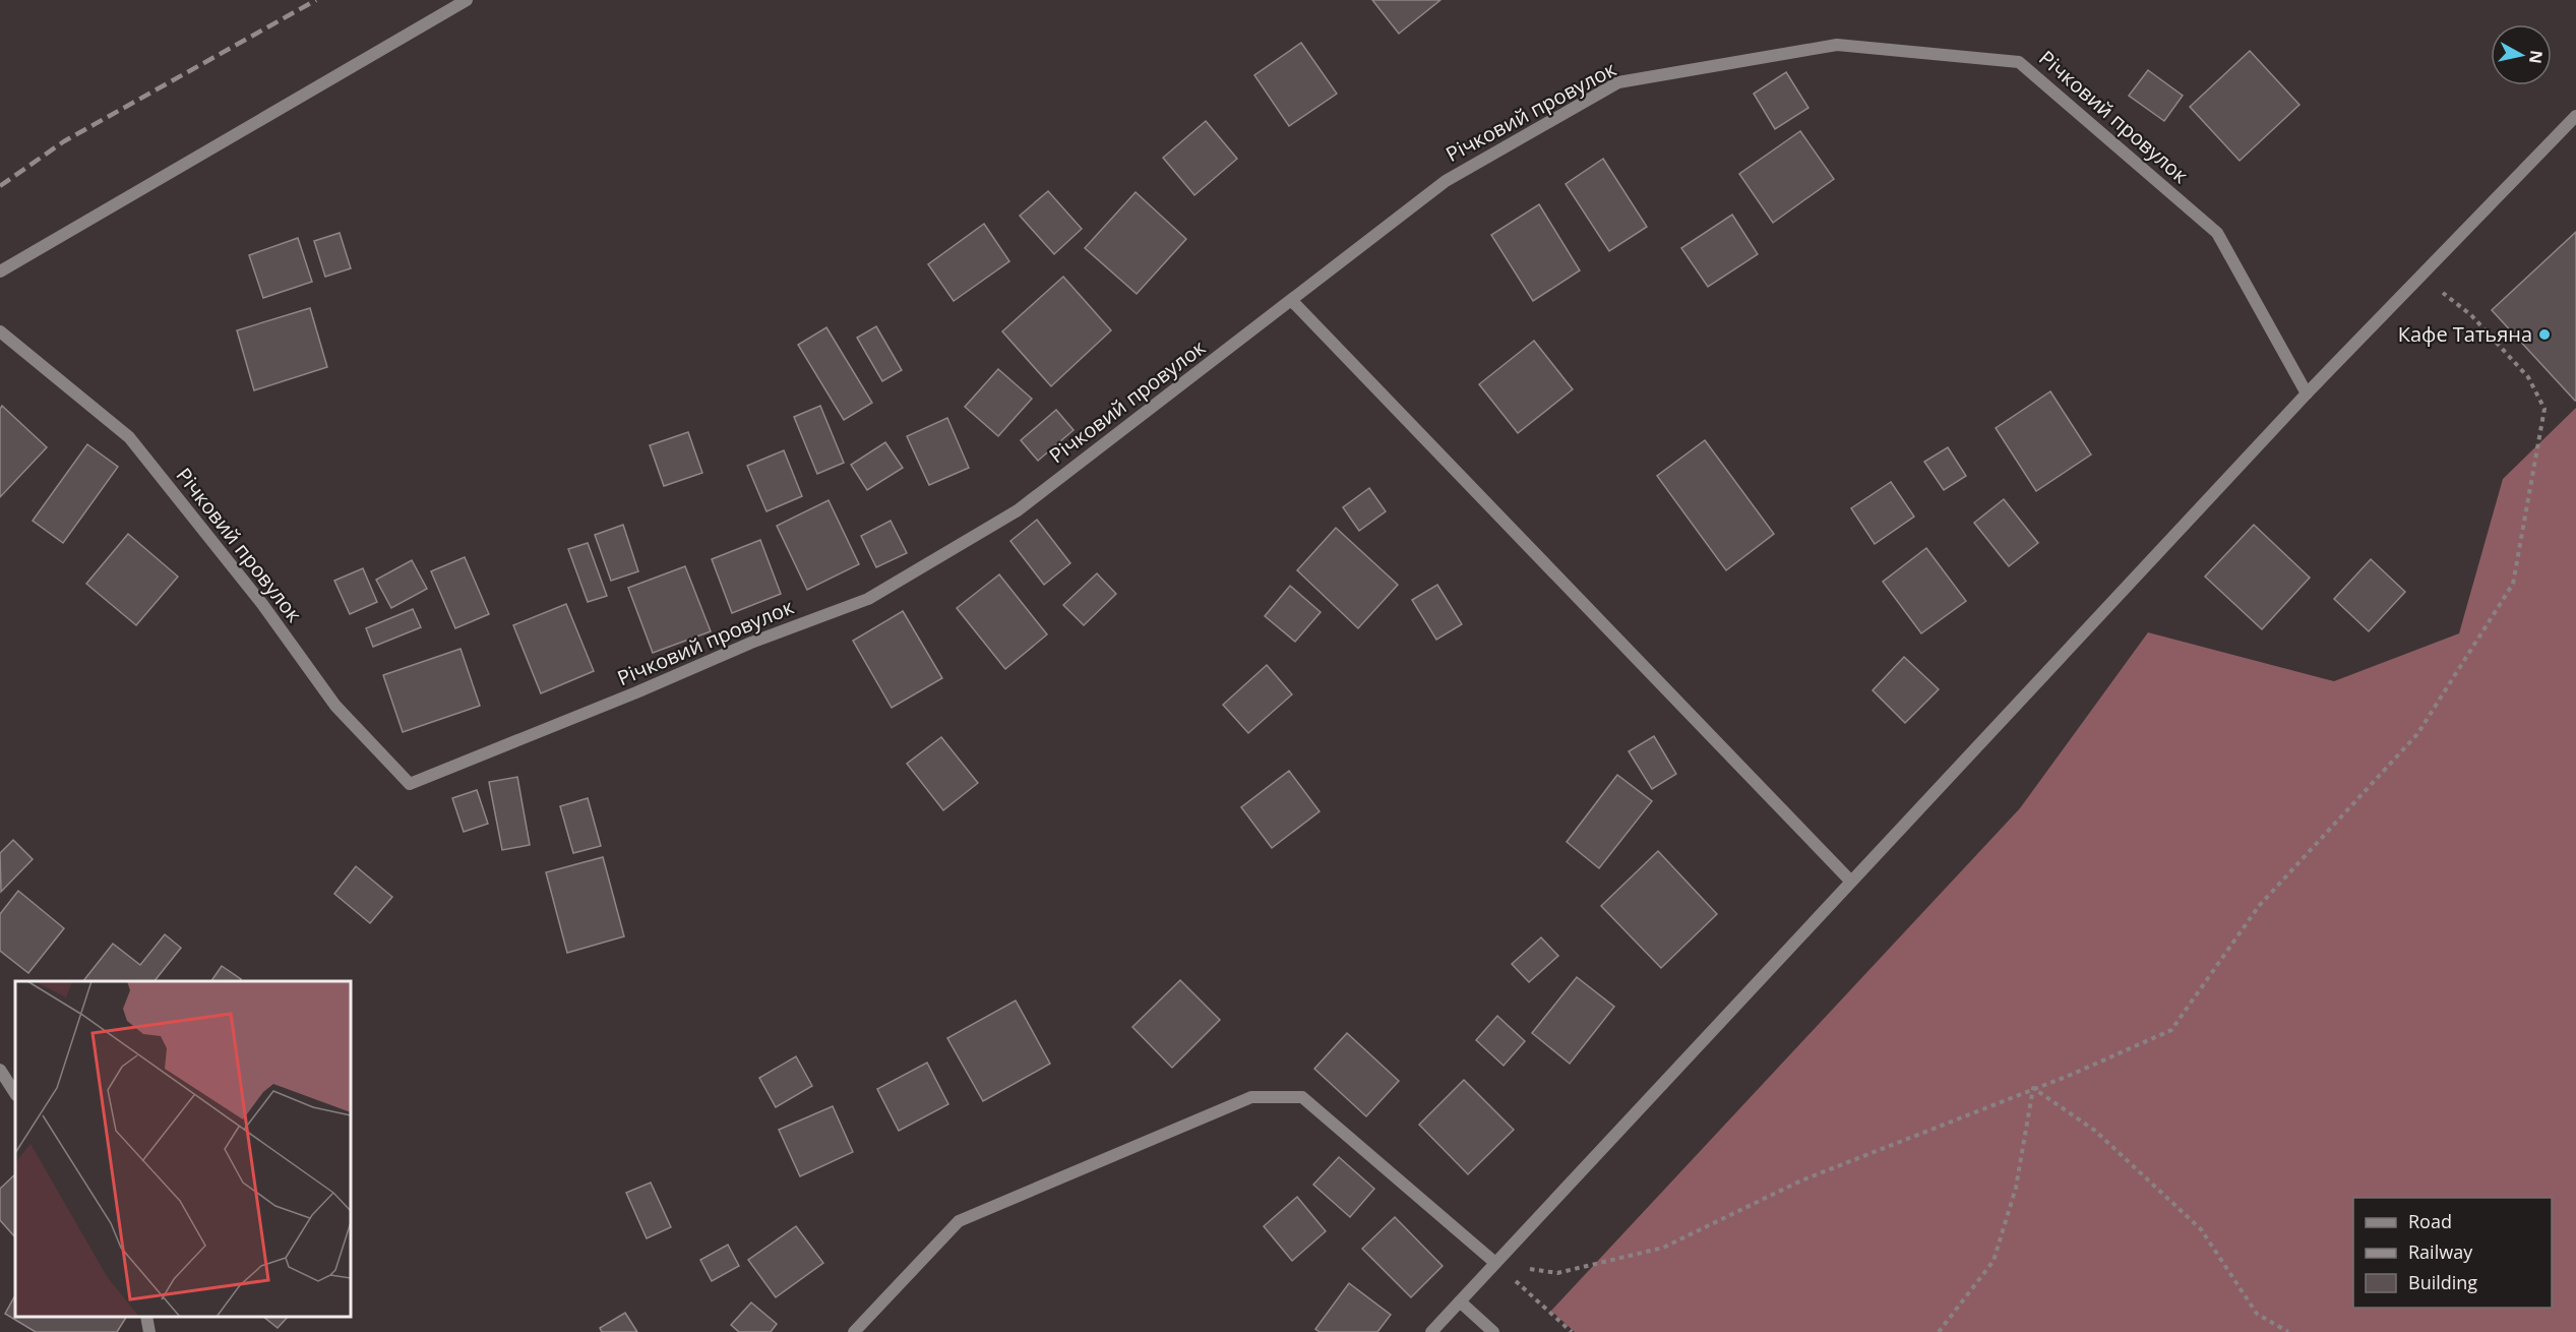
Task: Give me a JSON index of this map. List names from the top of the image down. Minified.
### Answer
{"streets":{"street":["Річковий провулок"]},"places":["Кафе Татьяна"],"legend":["Road","Railway","Building"],"north":"right"}
